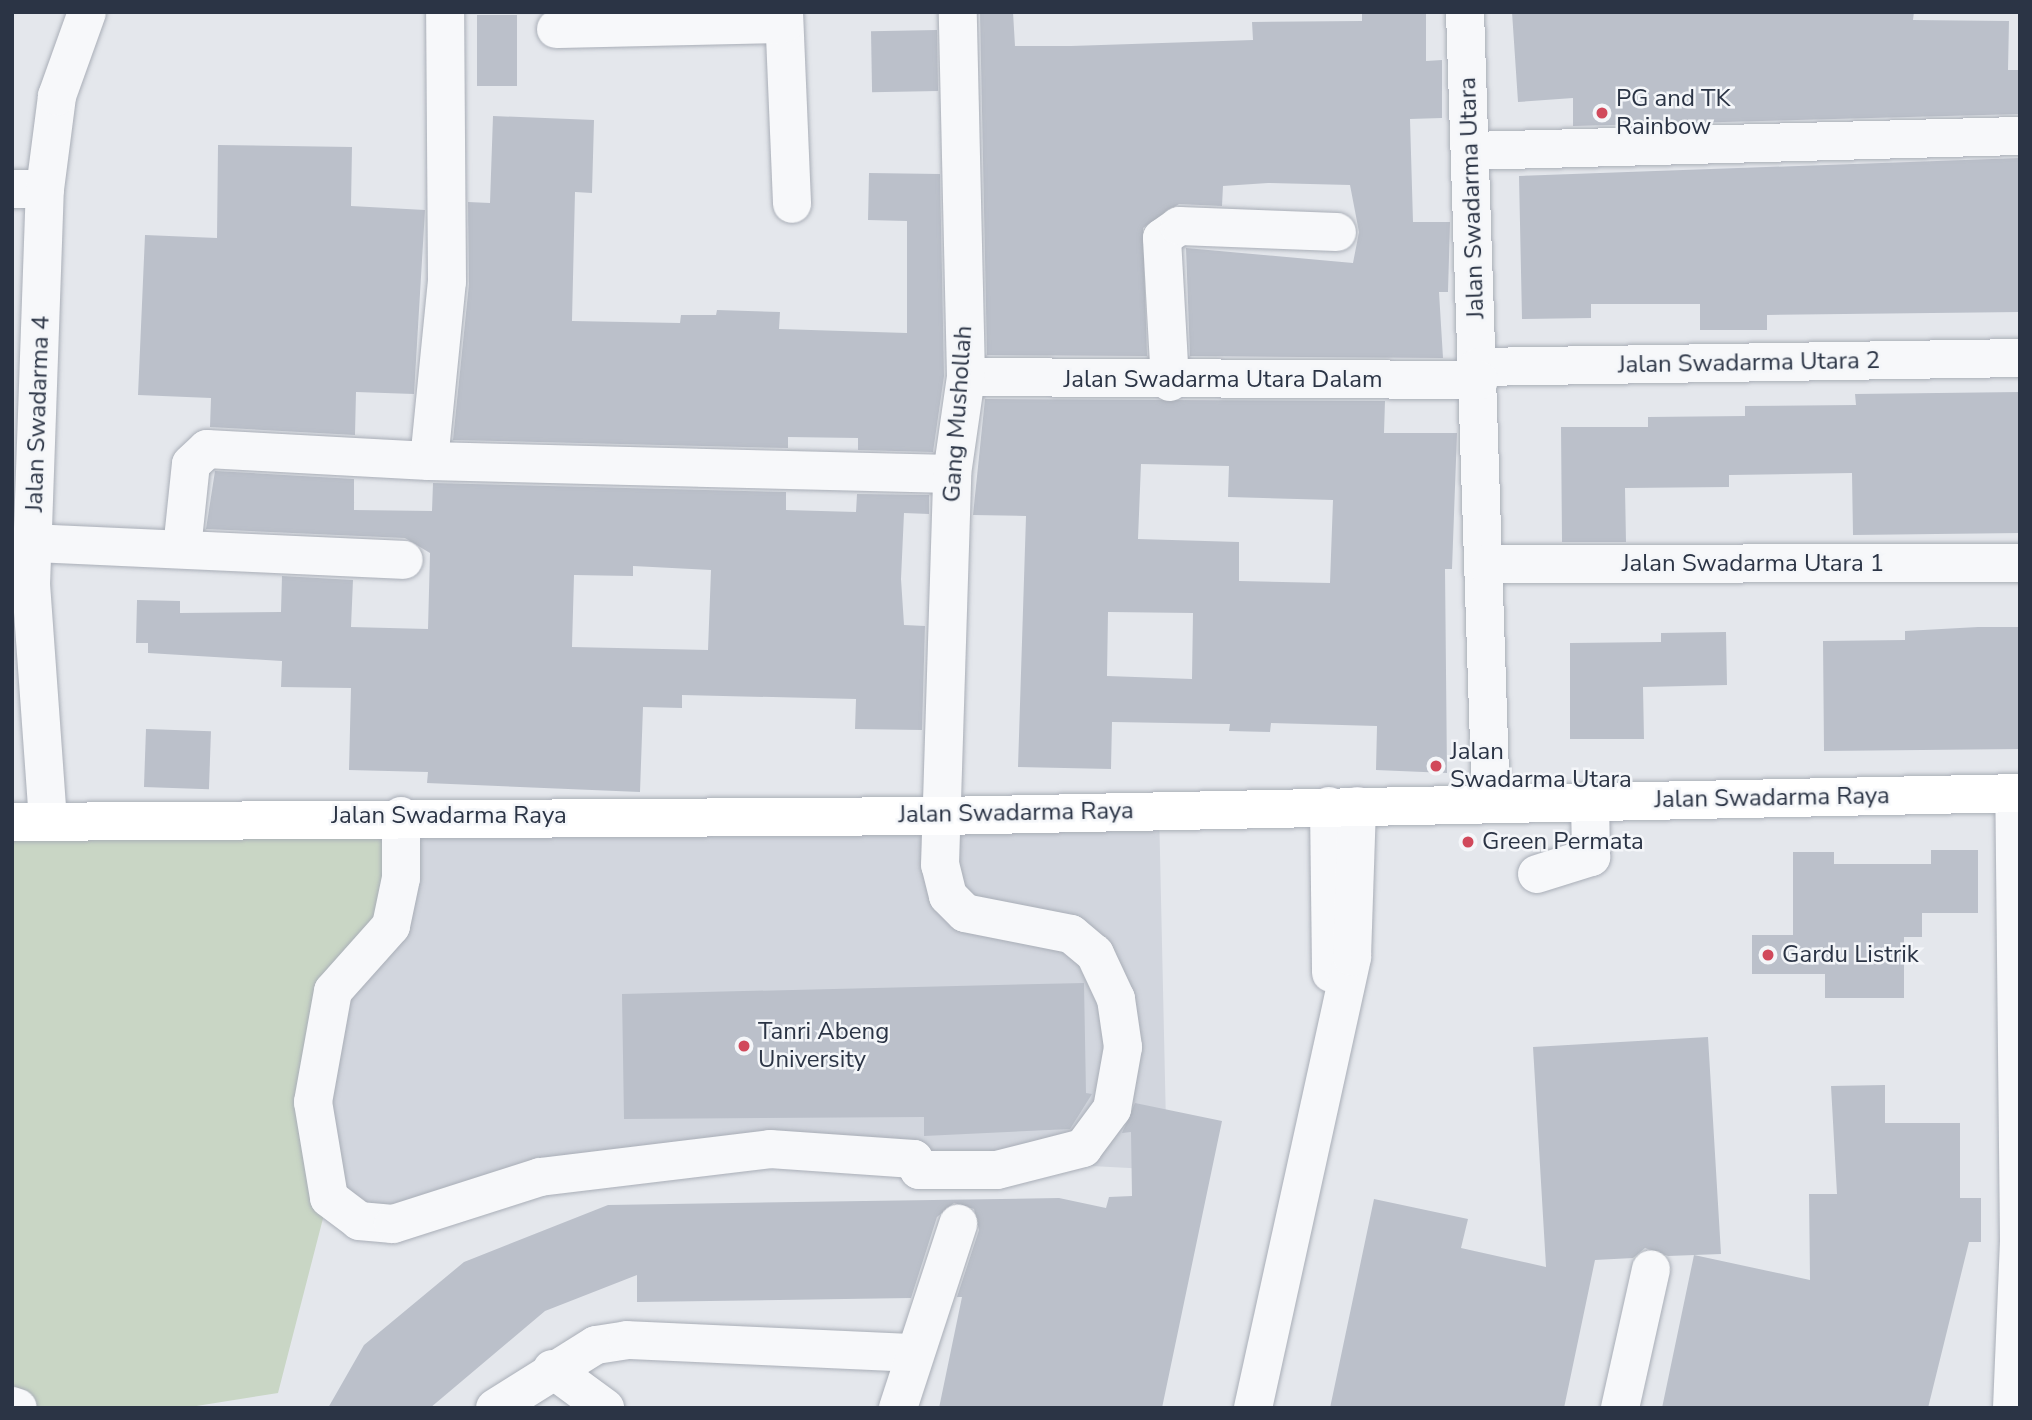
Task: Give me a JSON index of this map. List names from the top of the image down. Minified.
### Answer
{"streets":{"main road":["Jalan Swadarma Raya"],"street":["Jalan Swadarma Utara","Jalan Swadarma Utara 2","Jalan Swadarma Utara Dalam","Jalan Swadarma 4","Gang Mushollah","Jalan Swadarma Utara 1"]},"crossings":[["Jalan Swadarma Utara","Jalan Swadarma Utara 2"],["Jalan Swadarma Utara","Jalan Swadarma Utara Dalam"],["Jalan Swadarma Utara","Jalan Swadarma Utara 1"],["Jalan Swadarma Utara","Jalan Swadarma Raya"],["Jalan Swadarma Utara 2","Jalan Swadarma Utara Dalam"],["Jalan Swadarma Utara Dalam","Gang Mushollah"],["Jalan Swadarma 4","Jalan Swadarma Raya"],["Gang Mushollah","Jalan Swadarma Raya"]],"places":["PG and TK Rainbow","Jalan Swadarma Utara","Green Permata","Gardu Listrik","Tanri Abeng University"]}
